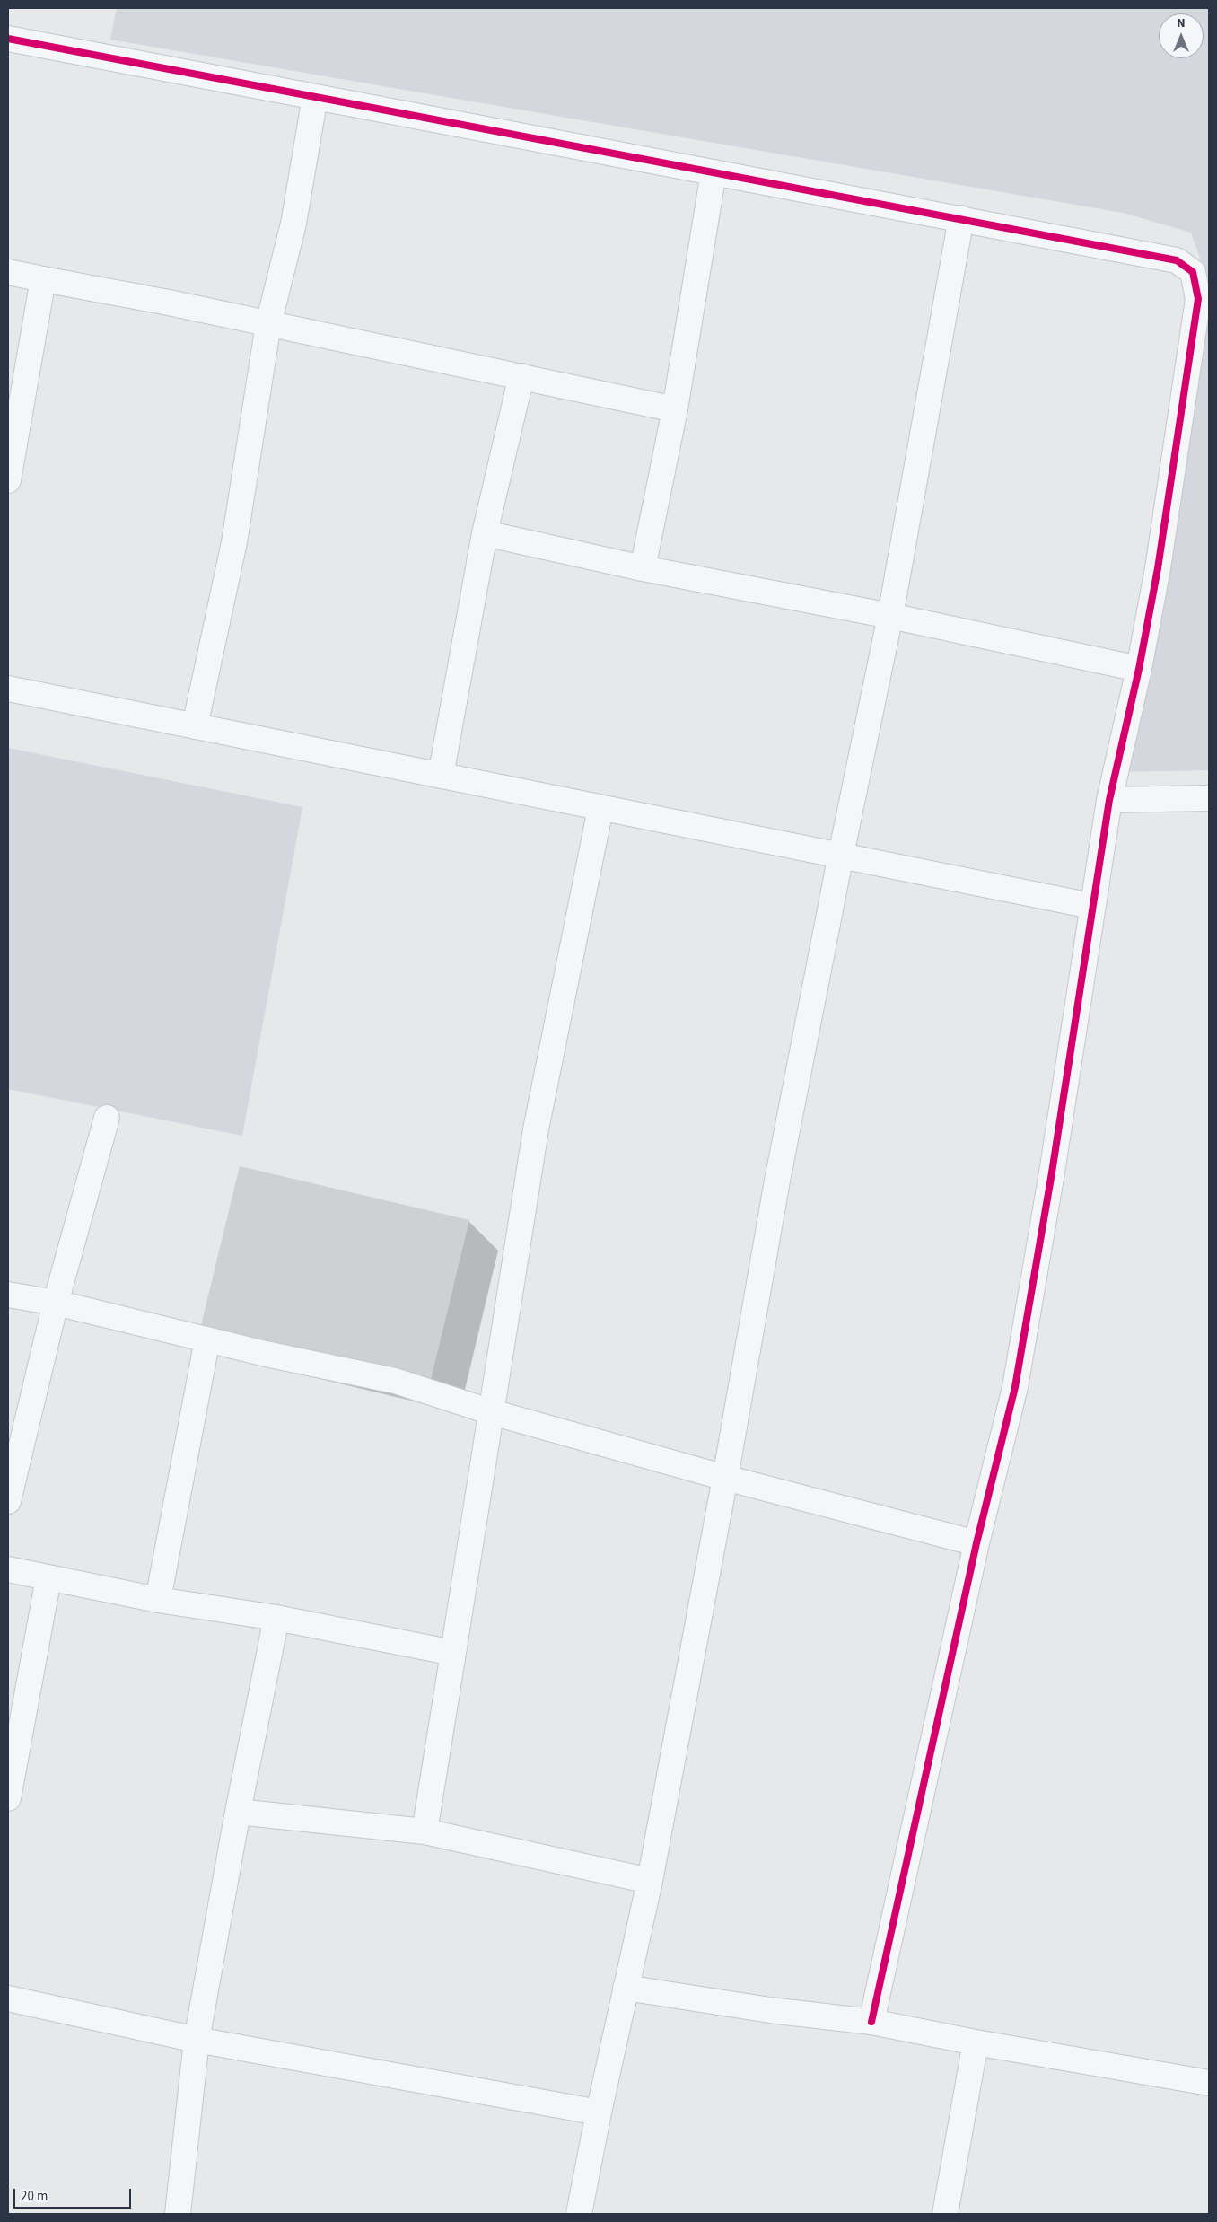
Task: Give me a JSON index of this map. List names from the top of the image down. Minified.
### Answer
{"scale_bar":"20 m","north":"top"}
